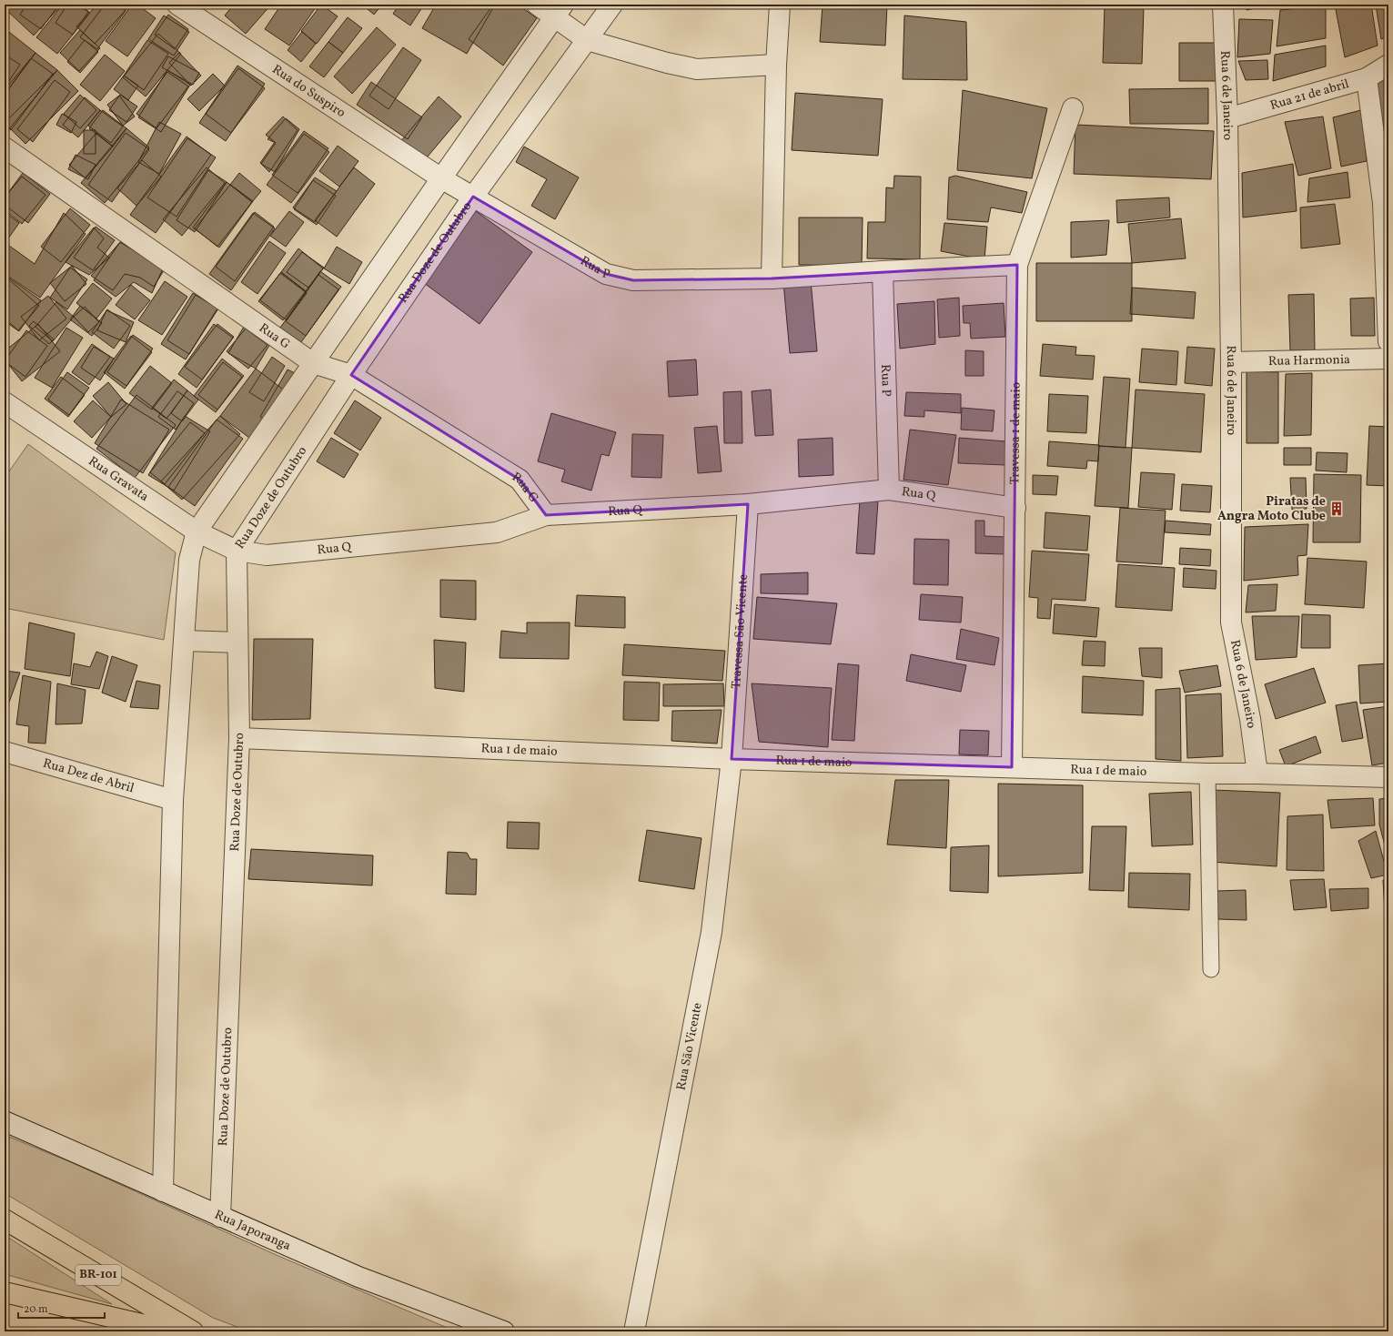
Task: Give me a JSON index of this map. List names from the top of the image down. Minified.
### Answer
{"streets":{"highway":["BR-101"],"street":["Rua do Suspiro","Rua 21 de abril","Rua 6 de Janeiro","Rua Doze de Outubro","Rua P","Rua G","Rua Harmonia","Travessa 1 de maio","Rua Gravata","Rua Q","Travessa São Vicente","Rua 1 de maio","Rua Dez de Abril","Rua São Vicente","Rua Japoranga"]},"crossings":[["Rua do Suspiro","Rua P"],["Rua 21 de abril","Rua 6 de Janeiro"],["Rua 6 de Janeiro","Rua Harmonia"],["Rua 6 de Janeiro","Rua 1 de maio"],["Rua Doze de Outubro","Rua P"],["Rua Doze de Outubro","Rua G"],["Rua Doze de Outubro","Rua Gravata"],["Rua Doze de Outubro","Rua Q"],["Rua Doze de Outubro","Rua 1 de maio"],["Rua Doze de Outubro","Rua Japoranga"],["Rua P","Travessa 1 de maio"],["Rua P","Rua Q"],["Rua G","Rua Q"],["Travessa 1 de maio","Rua Q"],["Travessa 1 de maio","Rua 1 de maio"],["Rua Gravata","Rua Q"],["Rua Q","Travessa São Vicente"],["Travessa São Vicente","Rua 1 de maio"],["Travessa São Vicente","Rua São Vicente"],["Rua 1 de maio","Rua São Vicente"]],"places":{"building":["Piratas de Angra Moto Clube"]},"scale_bar":"20 m"}
